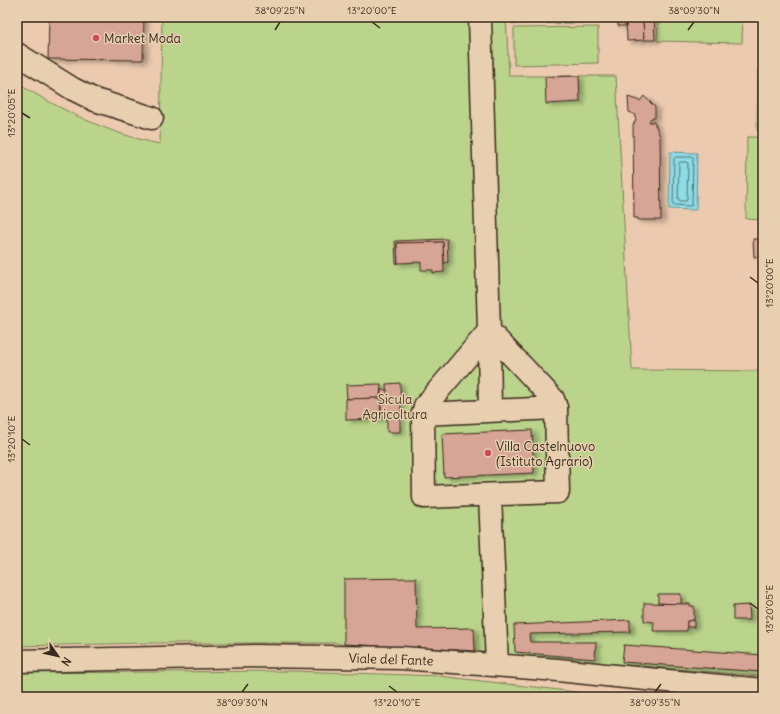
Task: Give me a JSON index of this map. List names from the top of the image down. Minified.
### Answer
{"streets":{"street":["Viale del Fante"]},"parks":["Sicula Agricoltura"],"places":["Market Moda","Villa Castelnuovo (Istituto Agrario)"],"north":"bottom right","coordinates":["38°09'25\"N","13°20'00\"E","38°09'30\"N","13°20'05\"E","13°20'10\"E","38°09'35\"N"]}
